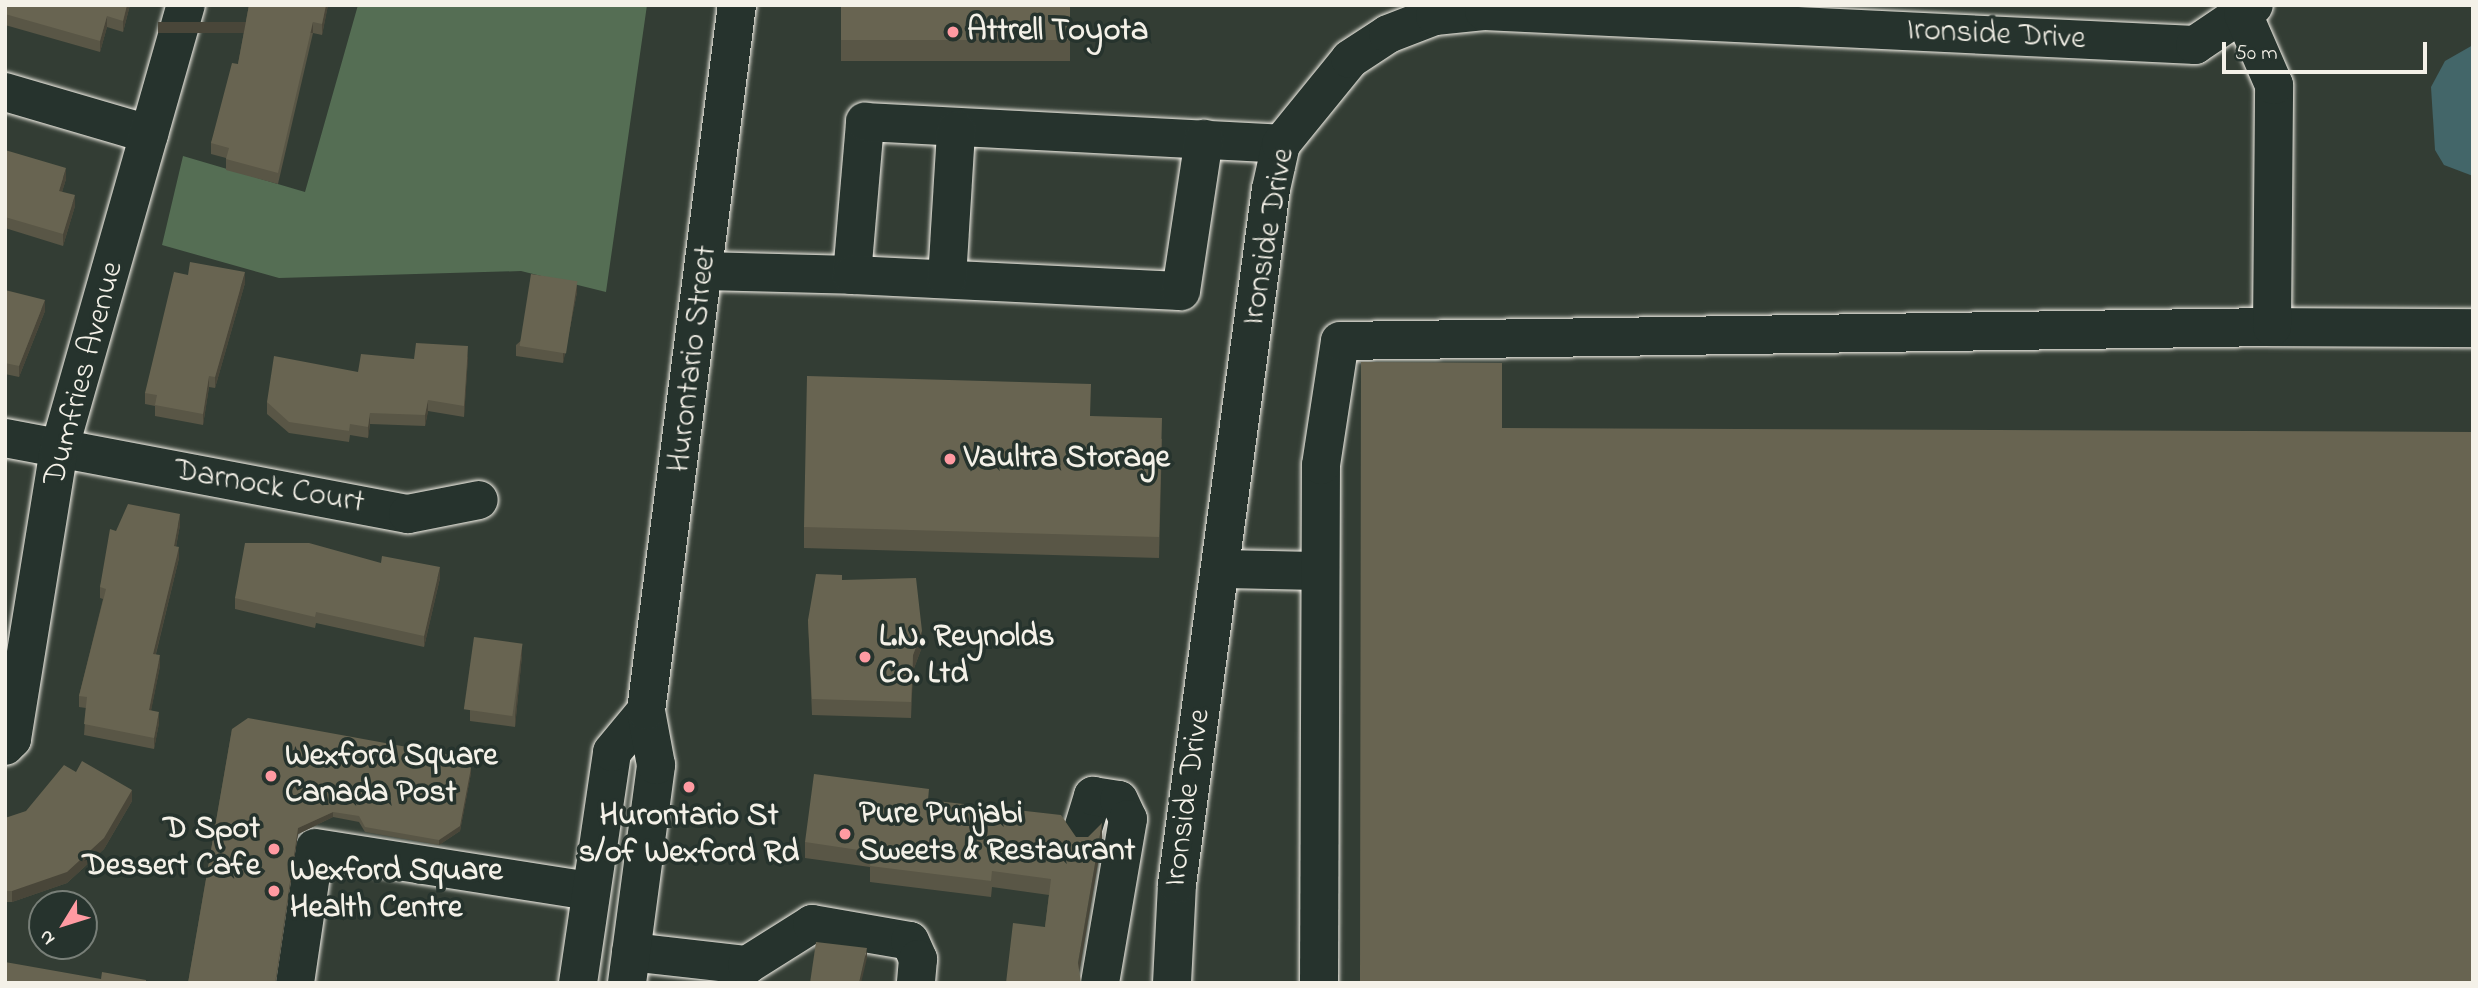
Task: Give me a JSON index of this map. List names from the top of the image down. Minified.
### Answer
{"streets":{"street":["Ironside Drive","Hurontario Street","Dumfries Avenue","Darnock Court"]},"crossings":[["Dumfries Avenue","Darnock Court"]],"places":["Attrell Toyota","Vaultra Storage","L.N. Reynolds Co. Ltd","Wexford Square Canada Post","Hurontario St s/of Wexford Rd","Pure Punjabi Sweets & Restaurant","D Spot Dessert Cafe","Wexford Square Health Centre"],"scale_bar":"50 m","north":"bottom left"}
